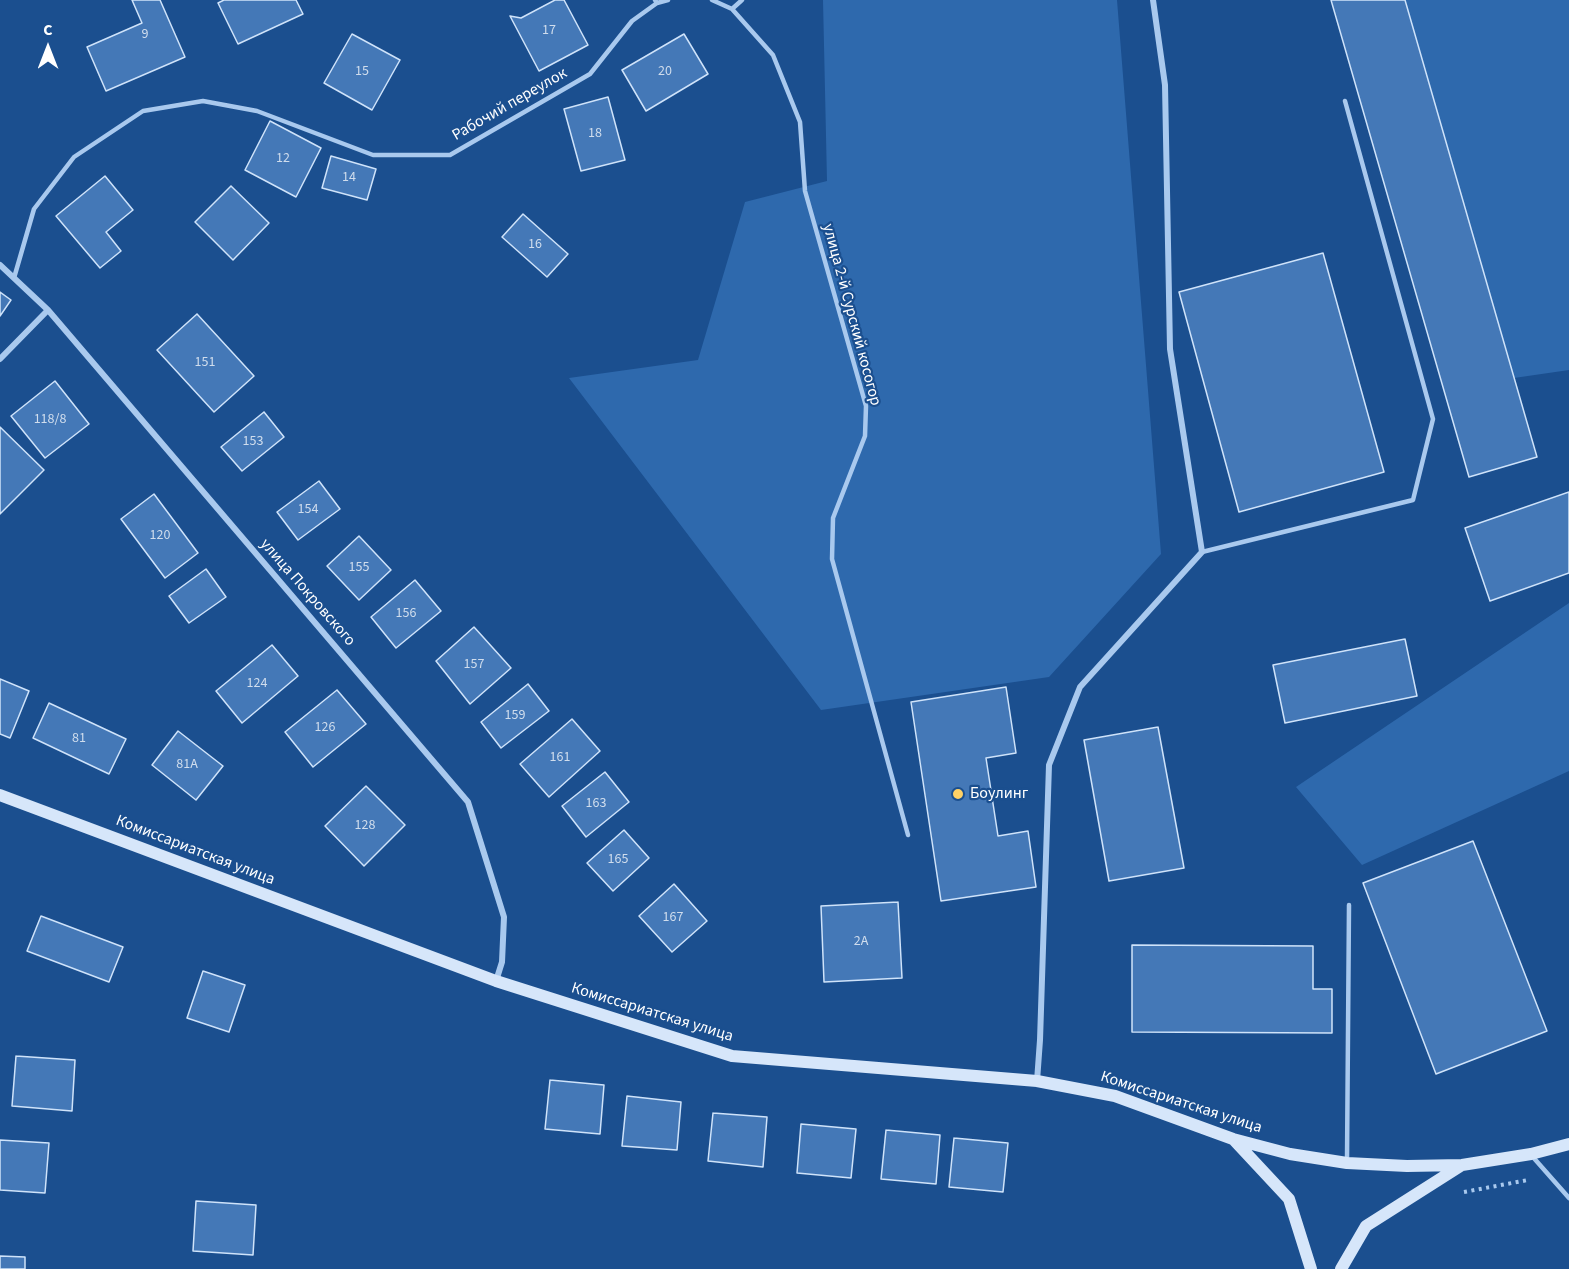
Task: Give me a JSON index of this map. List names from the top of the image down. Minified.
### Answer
{"streets":{"main road":["Комиссариатская улица"],"street":["улица Покровского"],"lane":["Рабочий переулок","улица 2-й Сурский косогор"]},"crossings":[["Рабочий переулок","улица Покровского"],["улица Покровского","Комиссариатская улица"]],"places":["Боулинг"],"house_numbers":["17","9","15","20","18","12","14","16","151","118/8","153","154","120","155","156","157","124","159","126","81","161","81А","163","128","165","167","2А"],"north":"top"}
